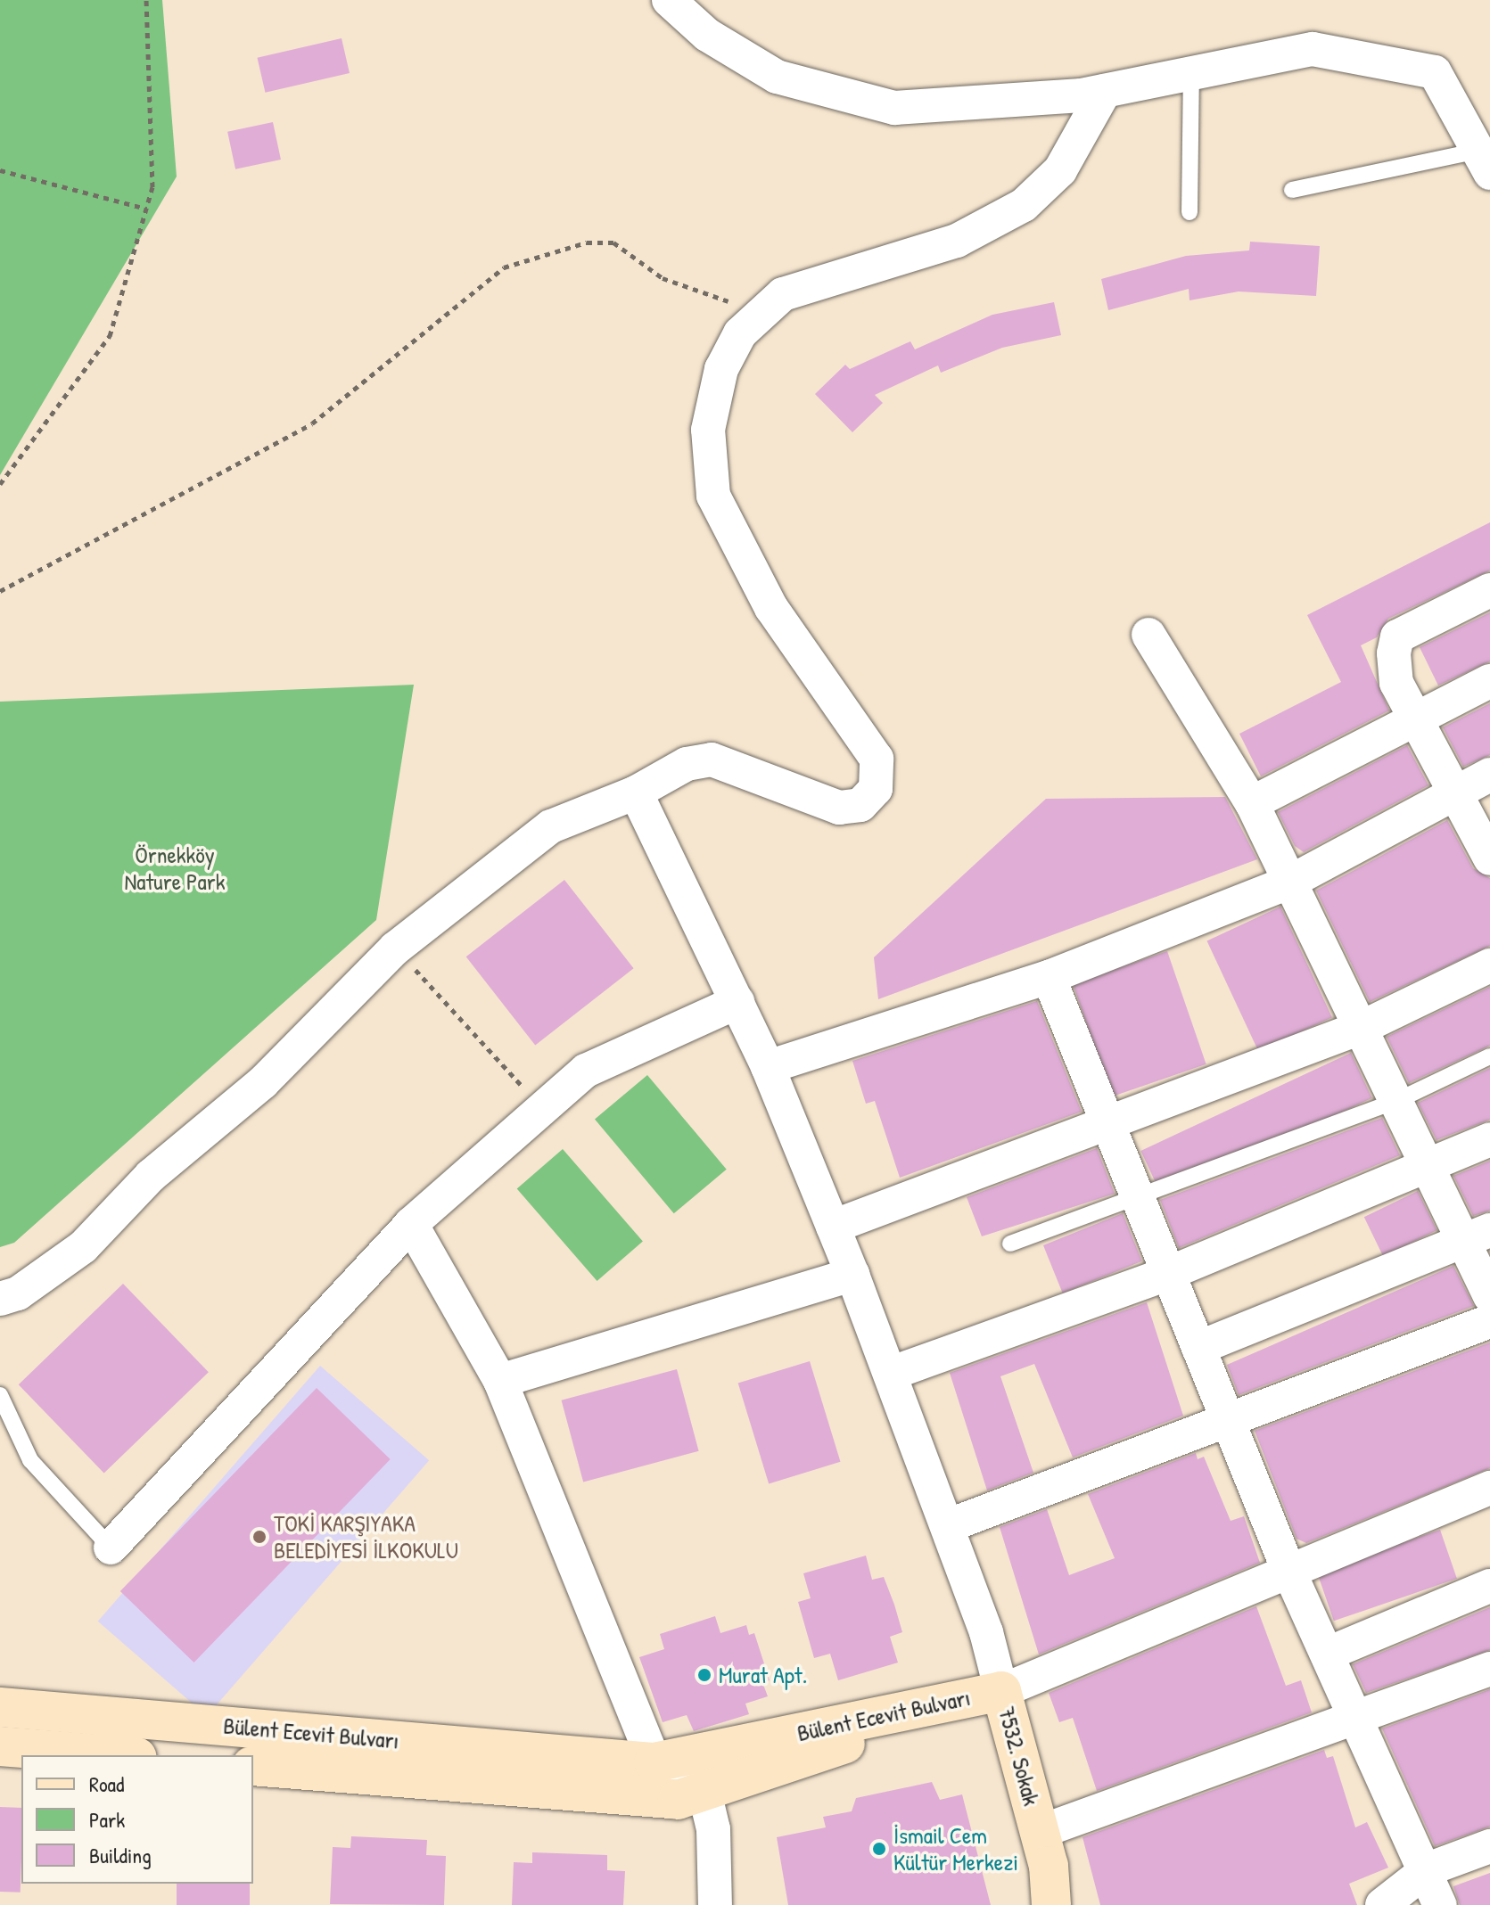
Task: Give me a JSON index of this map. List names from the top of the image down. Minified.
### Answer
{"streets":{"street":["Bülent Ecevit Bulvarı","7532. Sokak"]},"crossings":[["Bülent Ecevit Bulvarı","7532. Sokak"]],"parks":["Örnekköy Nature Park"],"places":["TOKİ KARŞIYAKA BELEDİYESİ İLKOKULU","Murat Apt.","İsmail Cem Kültür Merkezi"],"legend":["Road","Park","Building"]}
